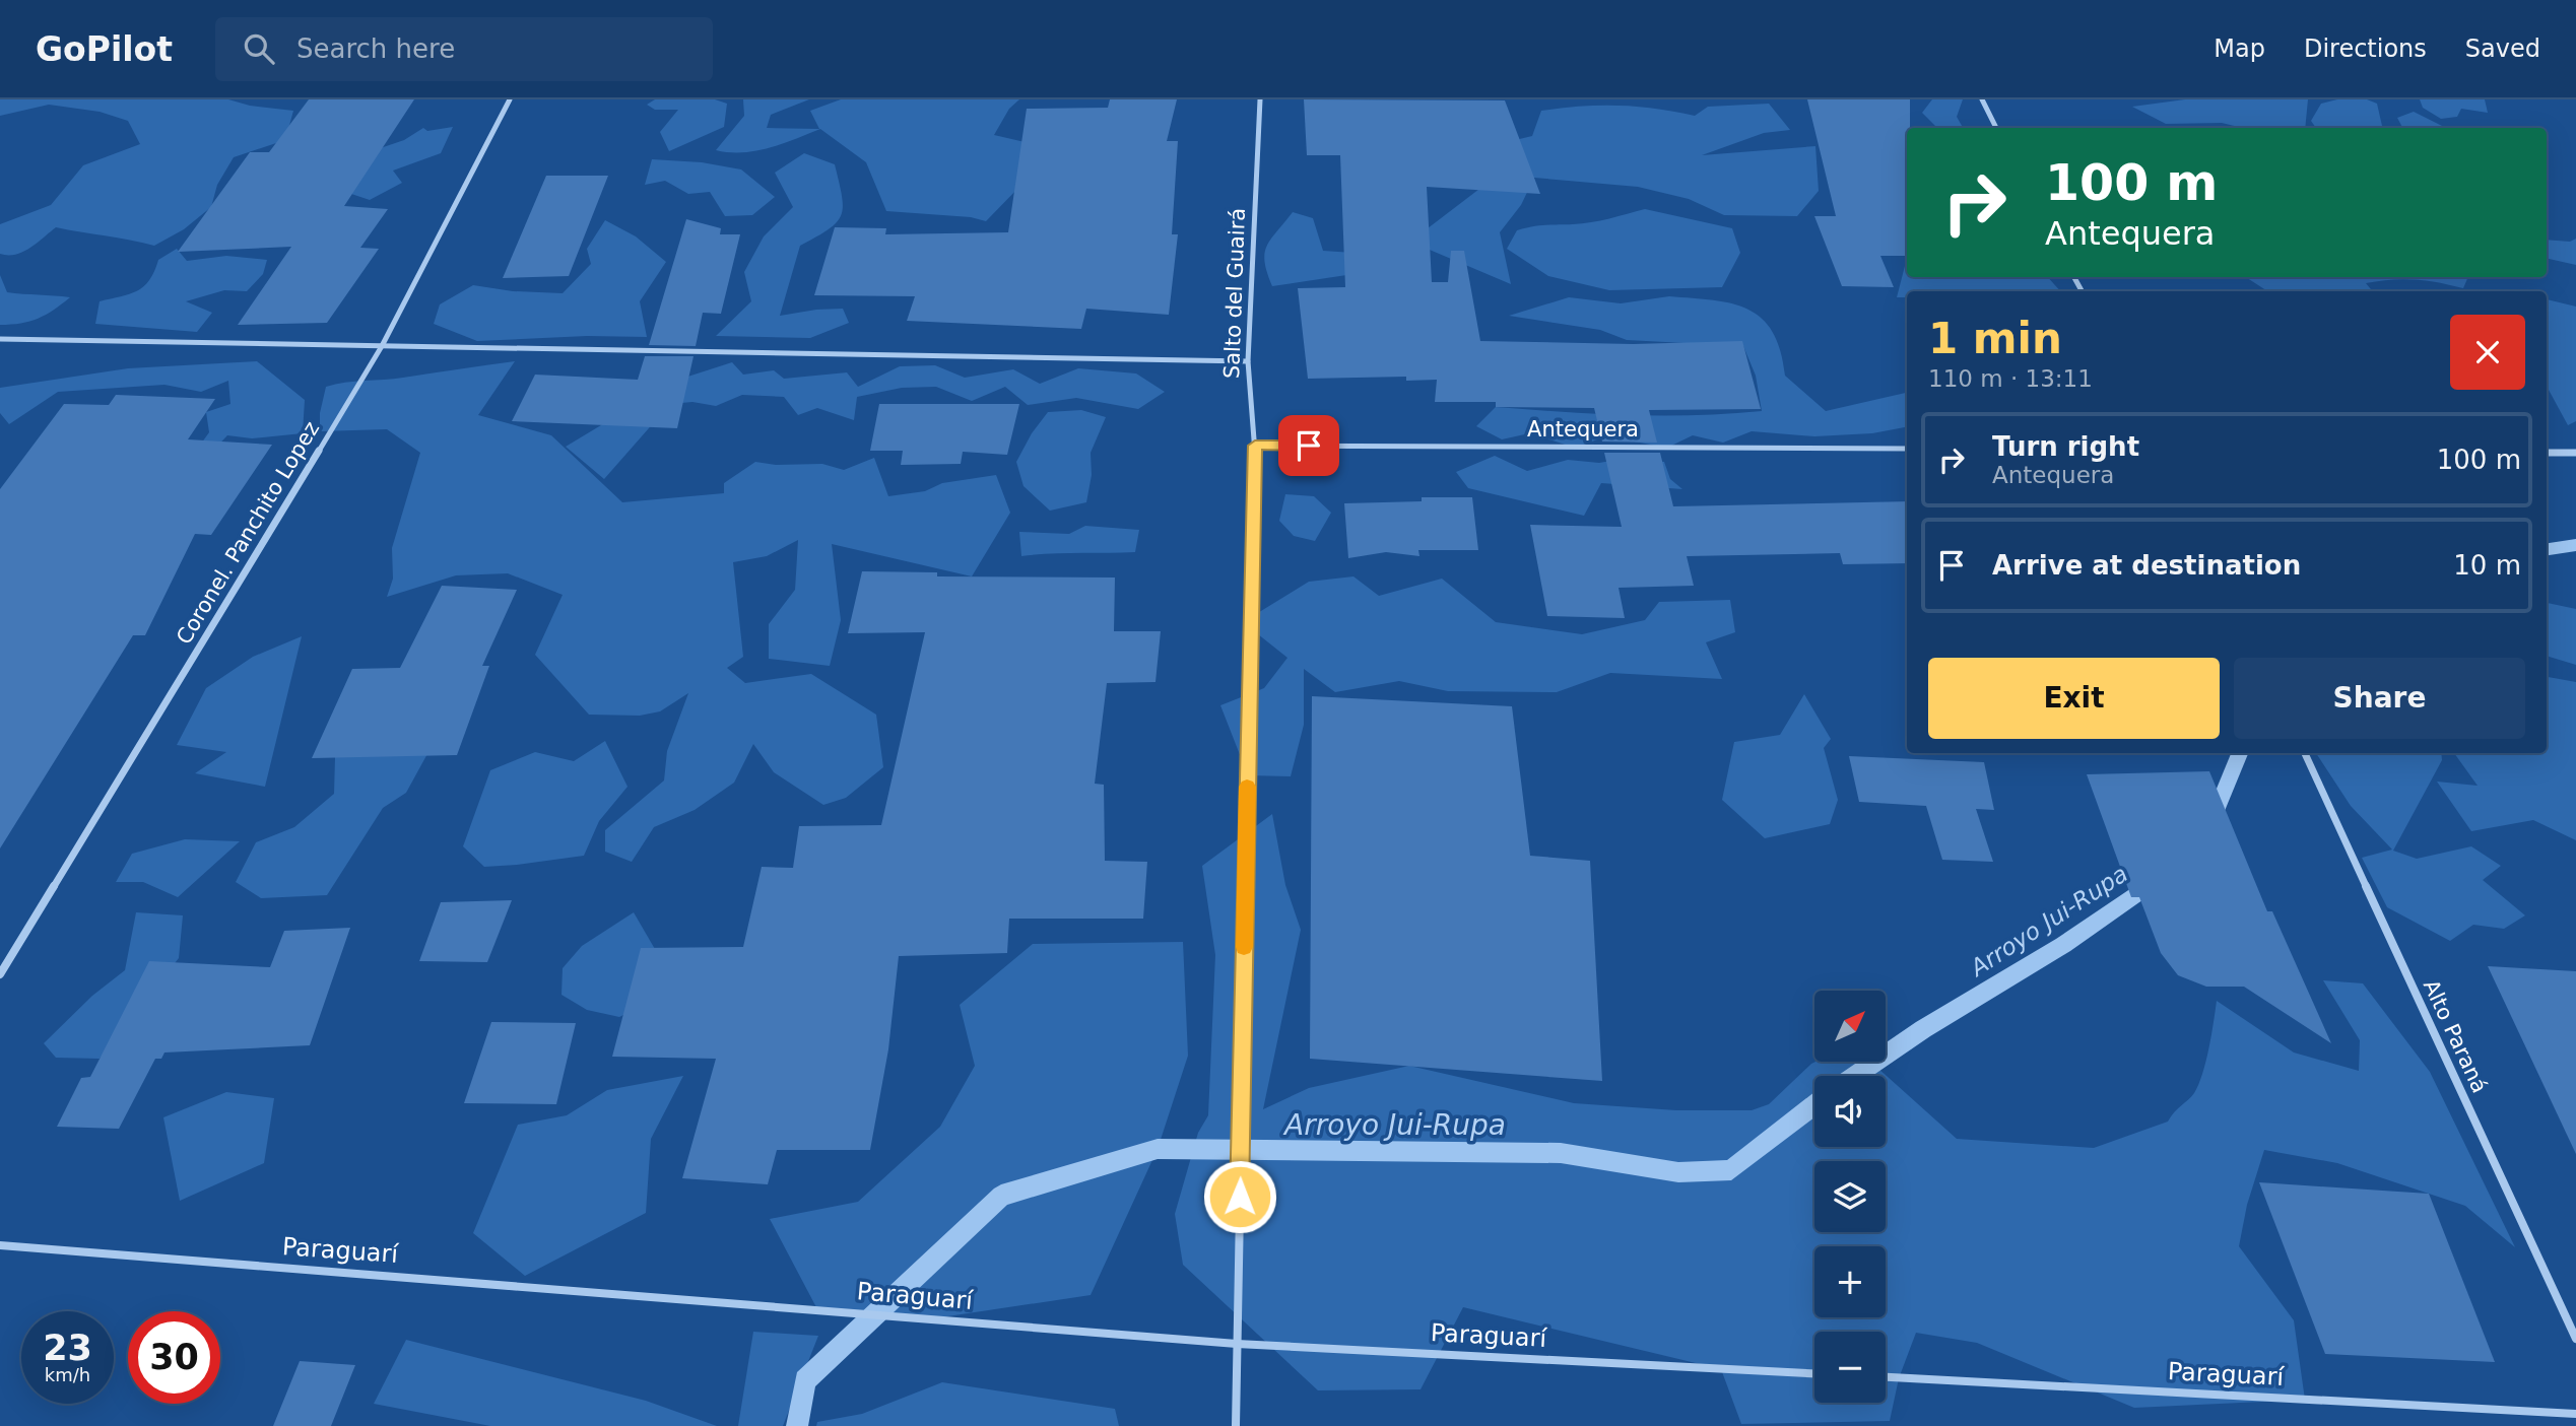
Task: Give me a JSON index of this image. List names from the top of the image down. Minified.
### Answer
{"streets":{"street":["Salto del Guairá","Antequera","Coronel. Panchito Lopez","Alto Paraná","Paraguarí"]},"crossings":[["Salto del Guairá","Antequera"],["Salto del Guairá","Paraguarí"]],"water":["Arroyo Jui-Rupa"],"north":"top right","page":{"header":"GoPilot","search":"Search here","nav":["Map","Directions","Saved"],"turn":["100 m","Antequera"],"heading":["1 min","110 m · 13:11"],"list":[{"name":"Turn right","note":"Antequera","value":"100 m"},{"name":"Arrive at destination","value":"10 m"}],"buttons":["Exit","Share"],"map_buttons":["+","−"],"speed":"23 km/h","limit":"30"}}
